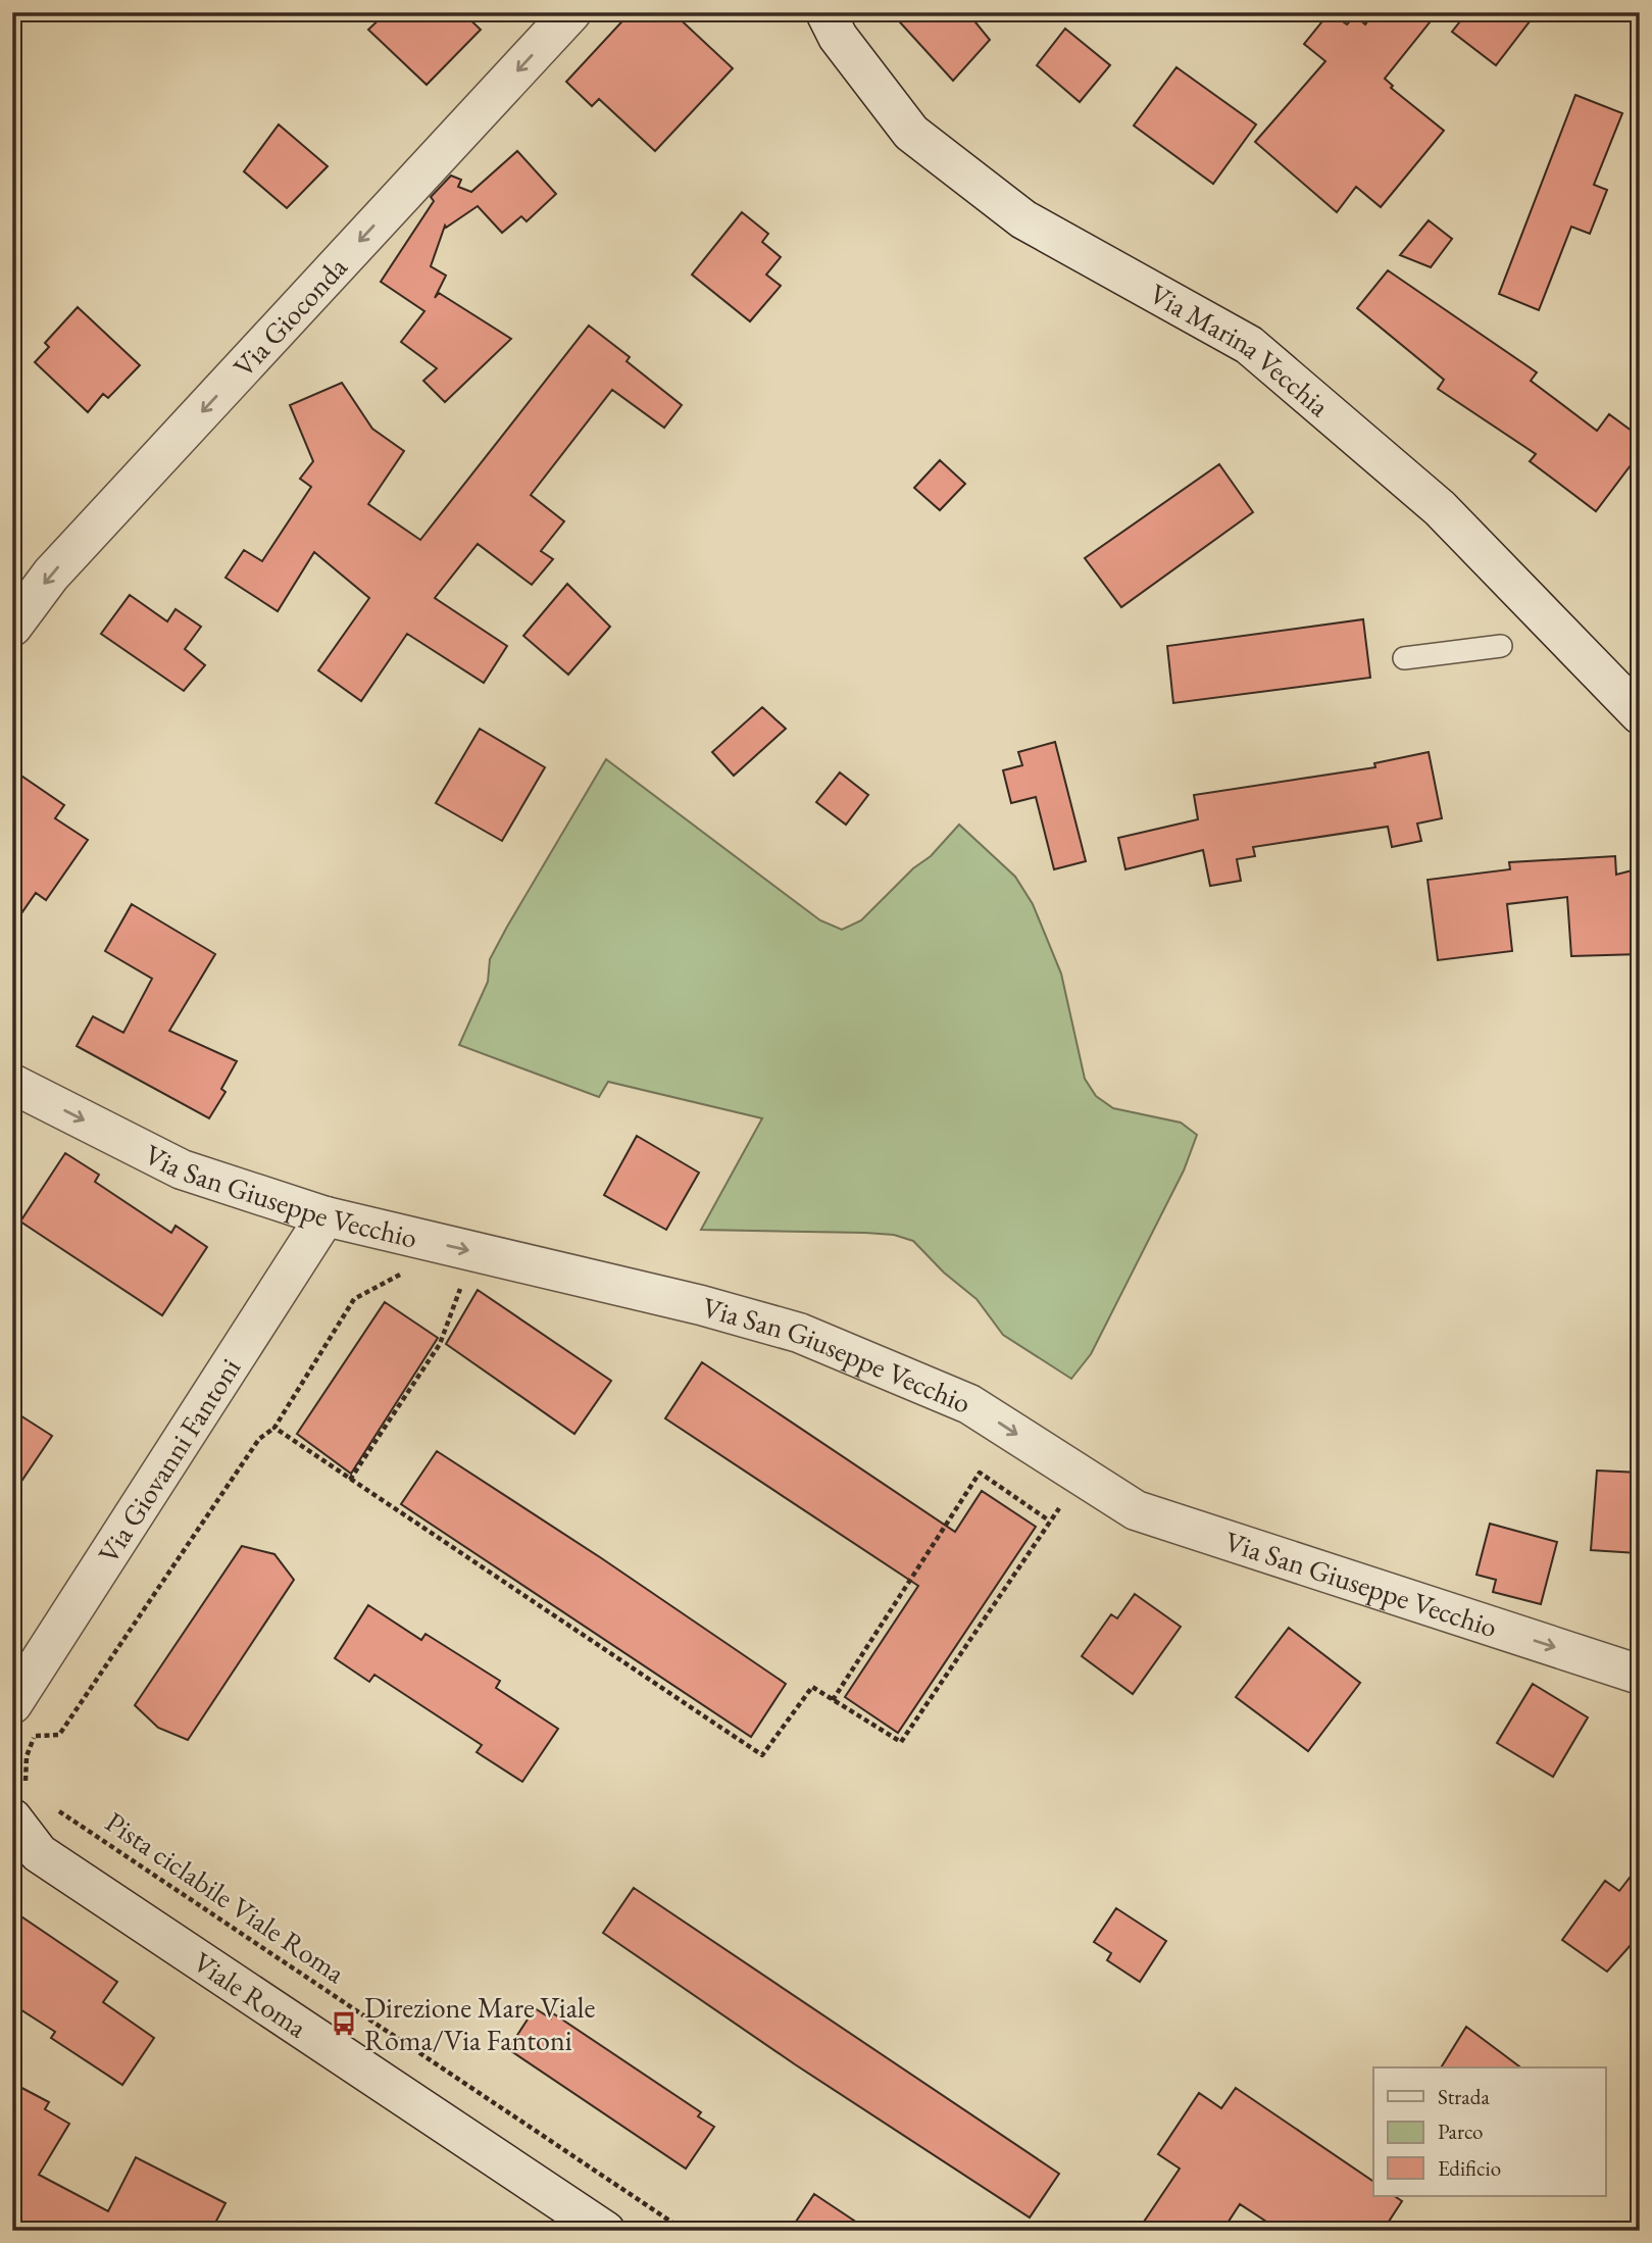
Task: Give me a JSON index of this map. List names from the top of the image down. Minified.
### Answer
{"streets":{"street":["Via Gioconda","Via Marina Vecchia","Via San Giuseppe Vecchio","Via Giovanni Fantoni","Viale Roma"],"path":["Pista ciclabile Viale Roma"]},"crossings":[["Via San Giuseppe Vecchio","Via Giovanni Fantoni"]],"one_way":["Via Gioconda","Via San Giuseppe Vecchio"],"places":{"bus stop":["Direzione Mare Viale Roma/Via Fantoni"]},"legend":["Strada","Parco","Edificio"]}
